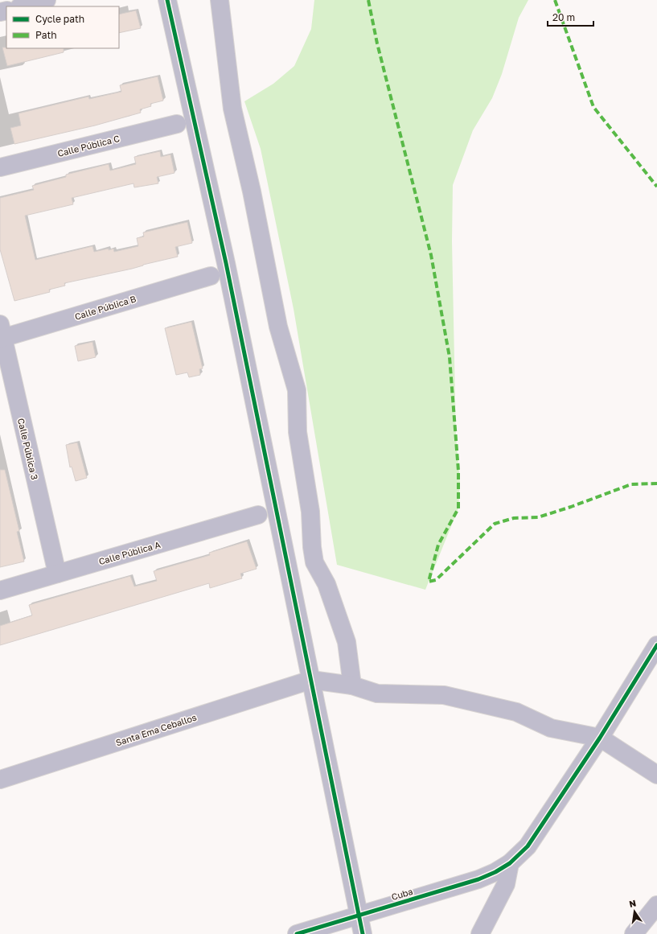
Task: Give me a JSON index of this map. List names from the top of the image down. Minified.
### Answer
{"streets":{"street":["Calle Pública C","Calle Pública B","Calle Pública 3","Calle Pública A","Santa Ema Ceballos","Cuba"]},"crossings":[["Calle Pública B","Calle Pública 3"],["Calle Pública 3","Calle Pública A"]],"legend":["Cycle path","Path"],"scale_bar":"20 m","north":"top"}
